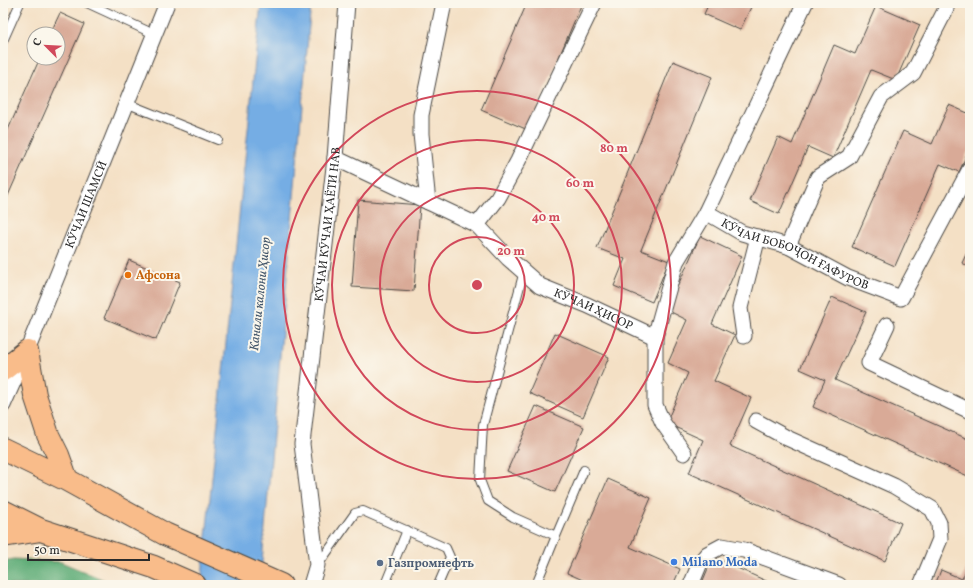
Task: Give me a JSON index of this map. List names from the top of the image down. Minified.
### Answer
{"streets":{"street":["КӮЧАИ ШАМСӢ","КӮЧАИ КӮЧАИ ҲАЁТИ НАВ","КӮЧАИ БОБОҶОН ҒАФУРОВ","КӮЧАИ ҲИСОР"]},"crossings":[["КӮЧАИ КӮЧАИ ҲАЁТИ НАВ","КӮЧАИ ҲИСОР"]],"water":["Канали калони Ҳисор"],"places":["Афсона","Milano Moda","Газпромнефть"],"scale_bar":"50 m","north":"top left","rings":["80 m","60 m","40 m","20 m"]}
